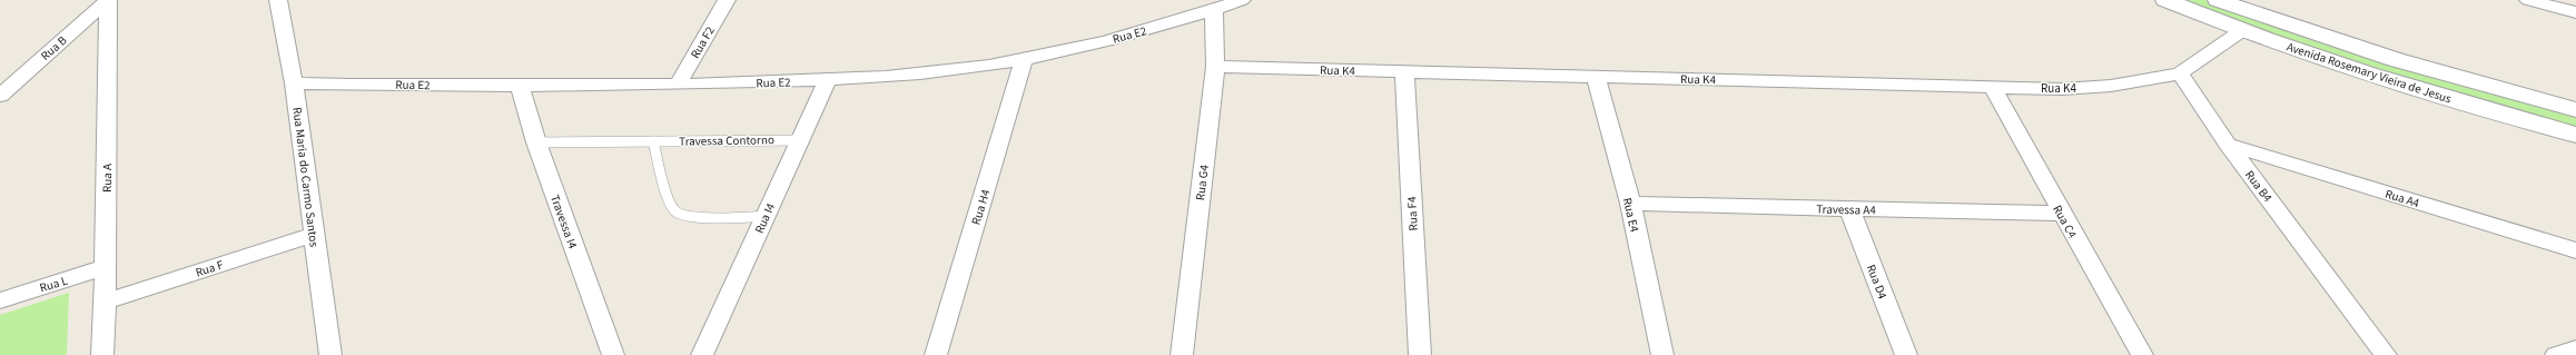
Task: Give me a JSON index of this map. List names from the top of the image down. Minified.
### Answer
{"streets":{"street":["Rua E2","Rua F2","Rua B","Rua K4","Avenida Rosemary Vieira de Jesus","Rua Maria do Carmo Santos","Rua A","Rua G4","Rua B4","Rua A4","Rua H4","Travessa A4","Rua F4","Rua E4","Rua I4","Travessa I4","Rua C4","Rua F","Rua D4","Rua L"],"lane":["Travessa Contorno"]},"crossings":[["Rua E2","Rua F2"],["Rua E2","Rua Maria do Carmo Santos"],["Rua E2","Rua G4"],["Rua E2","Rua H4"],["Rua E2","Rua I4"],["Rua E2","Travessa I4"],["Rua B","Rua A"],["Rua K4","Rua G4"],["Rua K4","Rua B4"],["Rua K4","Rua F4"],["Rua K4","Rua E4"],["Rua K4","Rua C4"],["Travessa Contorno","Rua I4"],["Travessa Contorno","Travessa I4"],["Rua Maria do Carmo Santos","Rua F"],["Rua A","Rua F"],["Rua A","Rua L"],["Rua B4","Rua A4"],["Travessa A4","Rua E4"],["Travessa A4","Rua C4"],["Travessa A4","Rua D4"]]}
